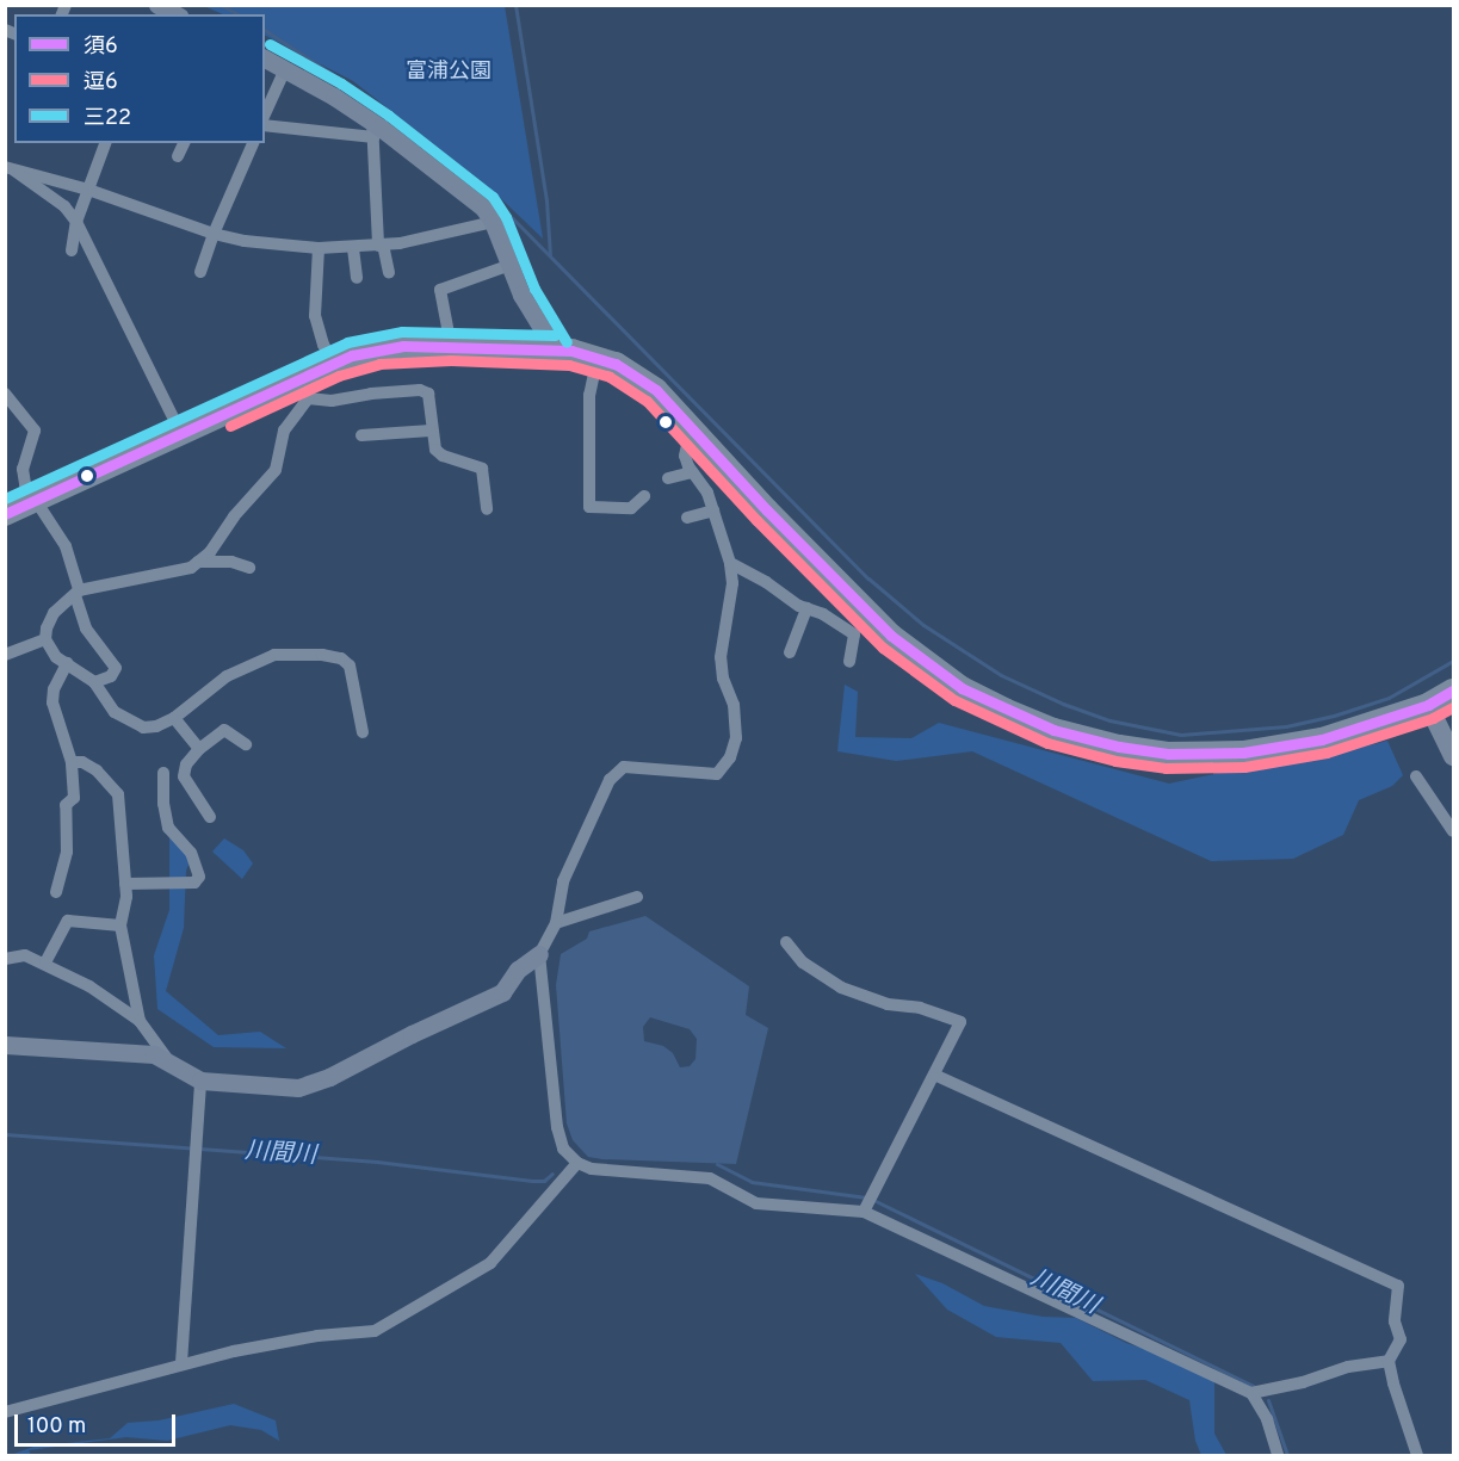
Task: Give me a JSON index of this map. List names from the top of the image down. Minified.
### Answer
{"water":["川間川"],"parks":["富浦公園"],"lines":["transit line 三22","transit line 須6","transit line 逗6"],"legend":["須6","逗6","三22"],"scale_bar":"100 m"}
